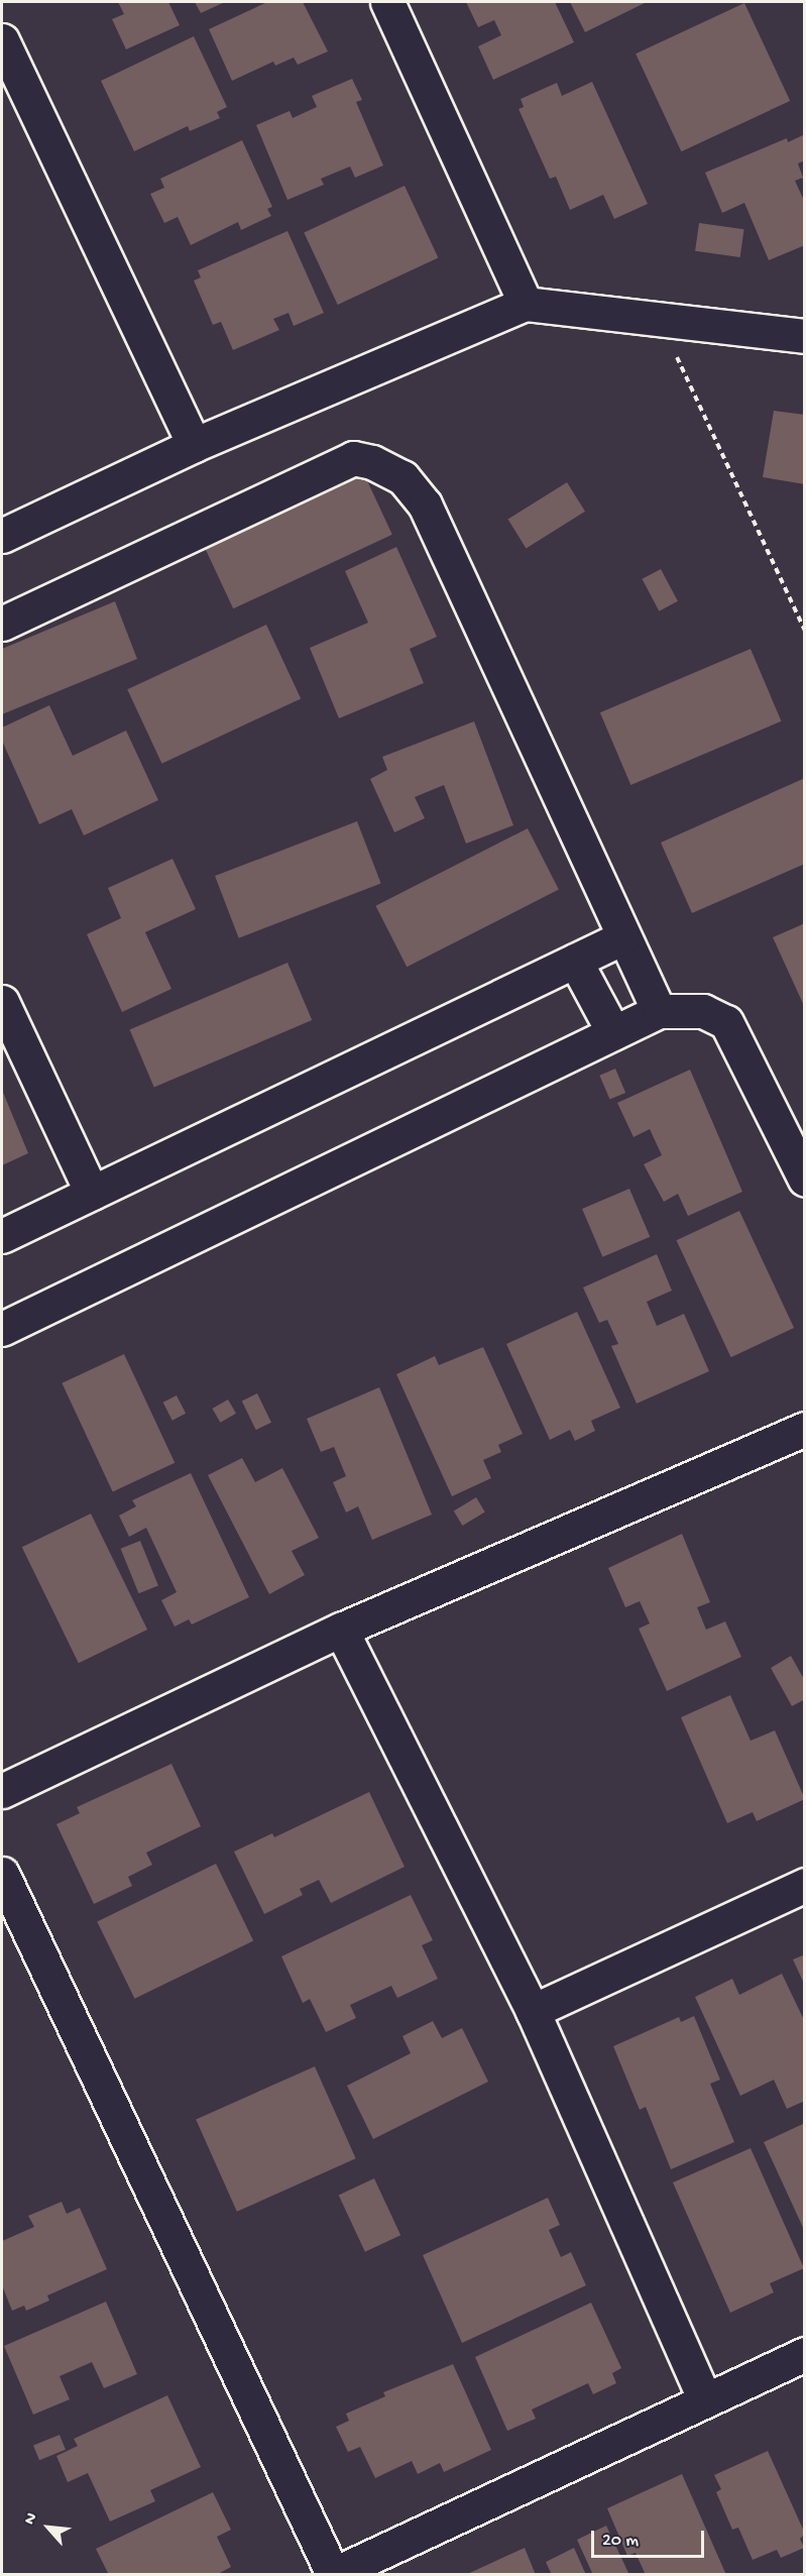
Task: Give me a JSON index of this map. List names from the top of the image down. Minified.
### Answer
{"scale_bar":"20 m","north":"top left"}
